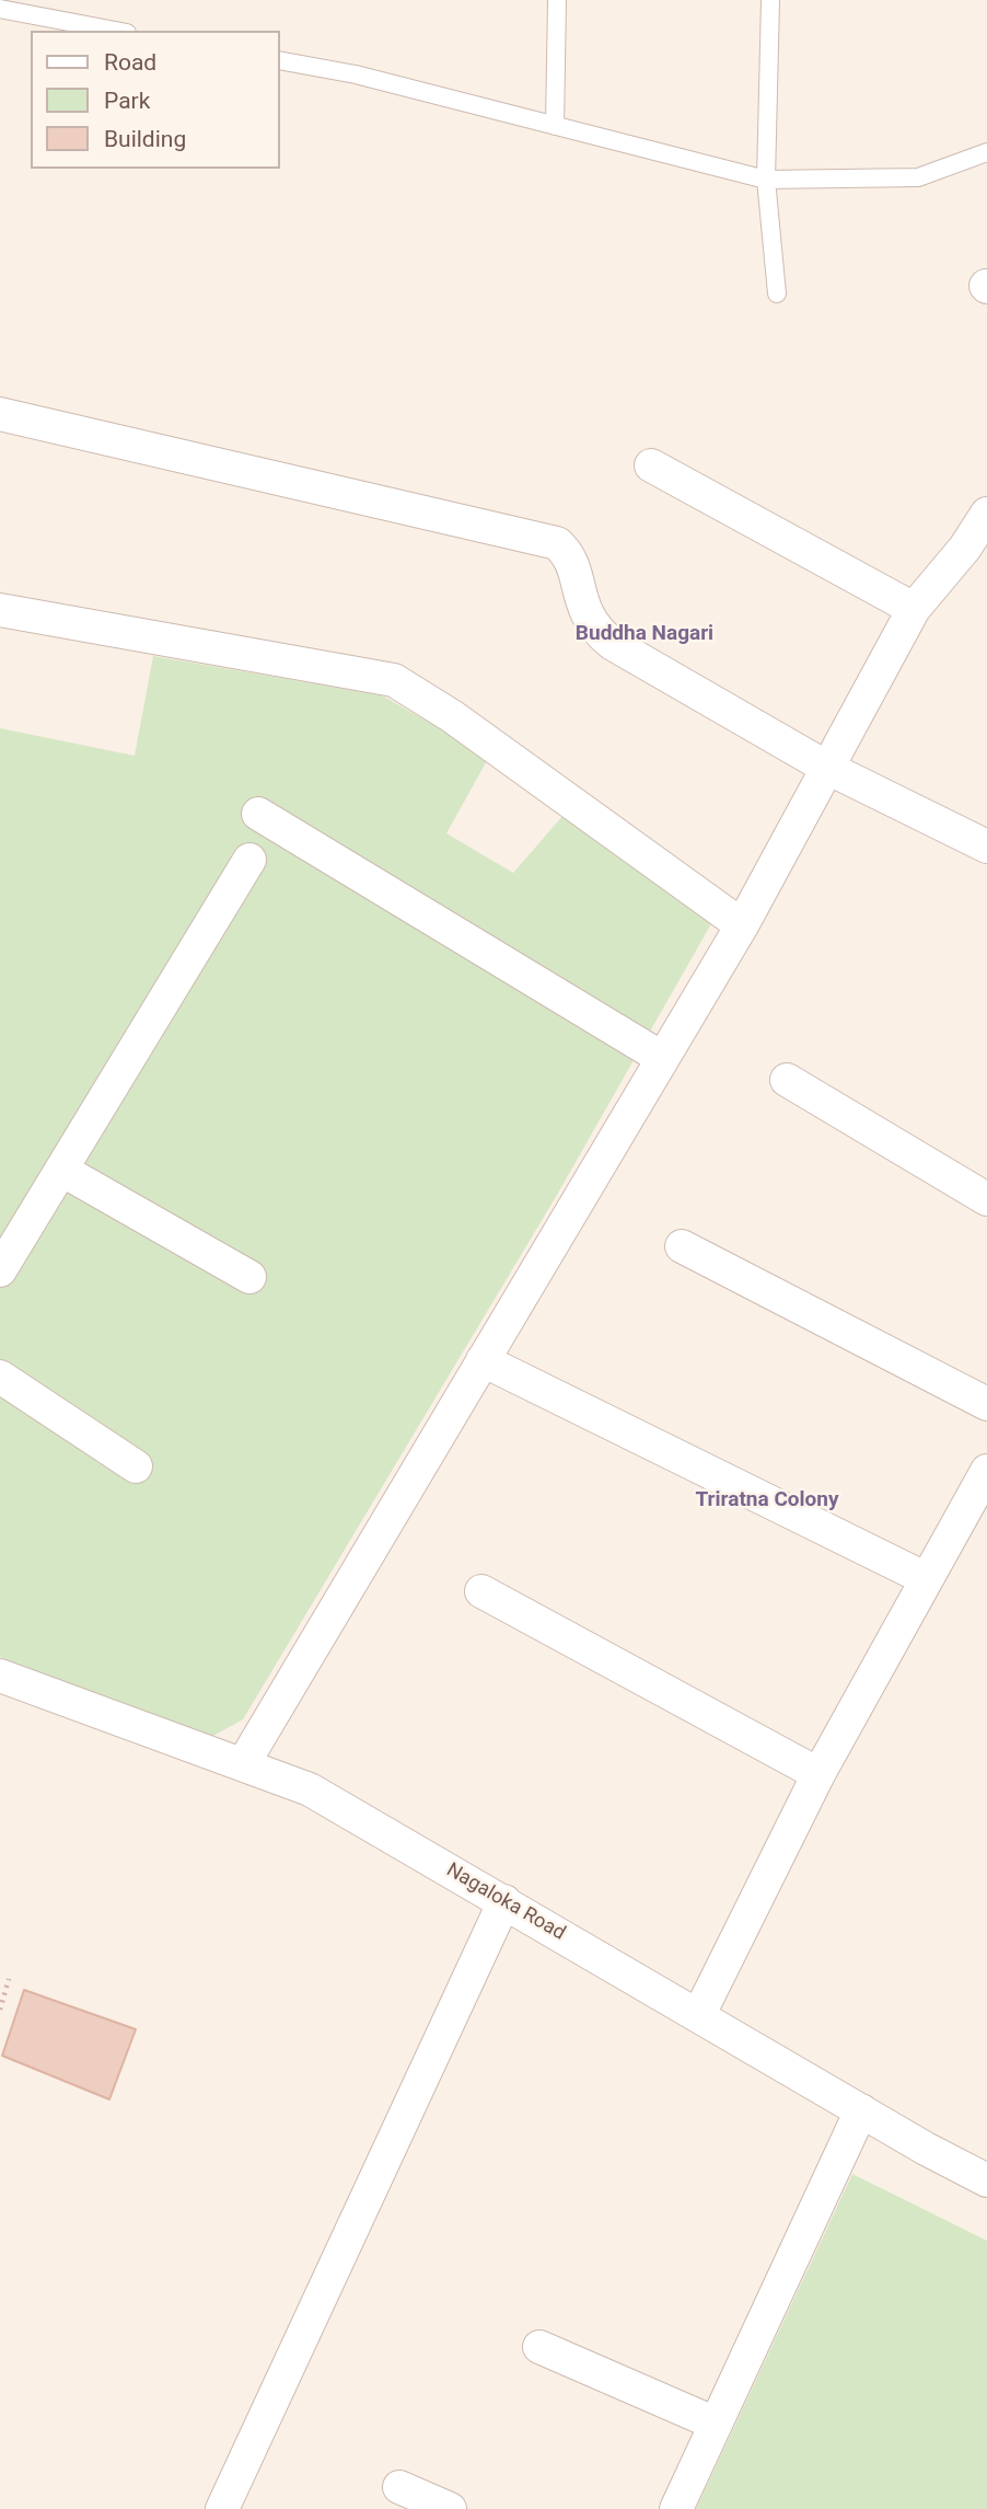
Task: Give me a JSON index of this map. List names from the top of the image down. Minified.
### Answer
{"streets":{"street":["Nagaloka Road"]},"districts":["Buddha Nagari","Triratna Colony"],"legend":["Road","Park","Building"]}
